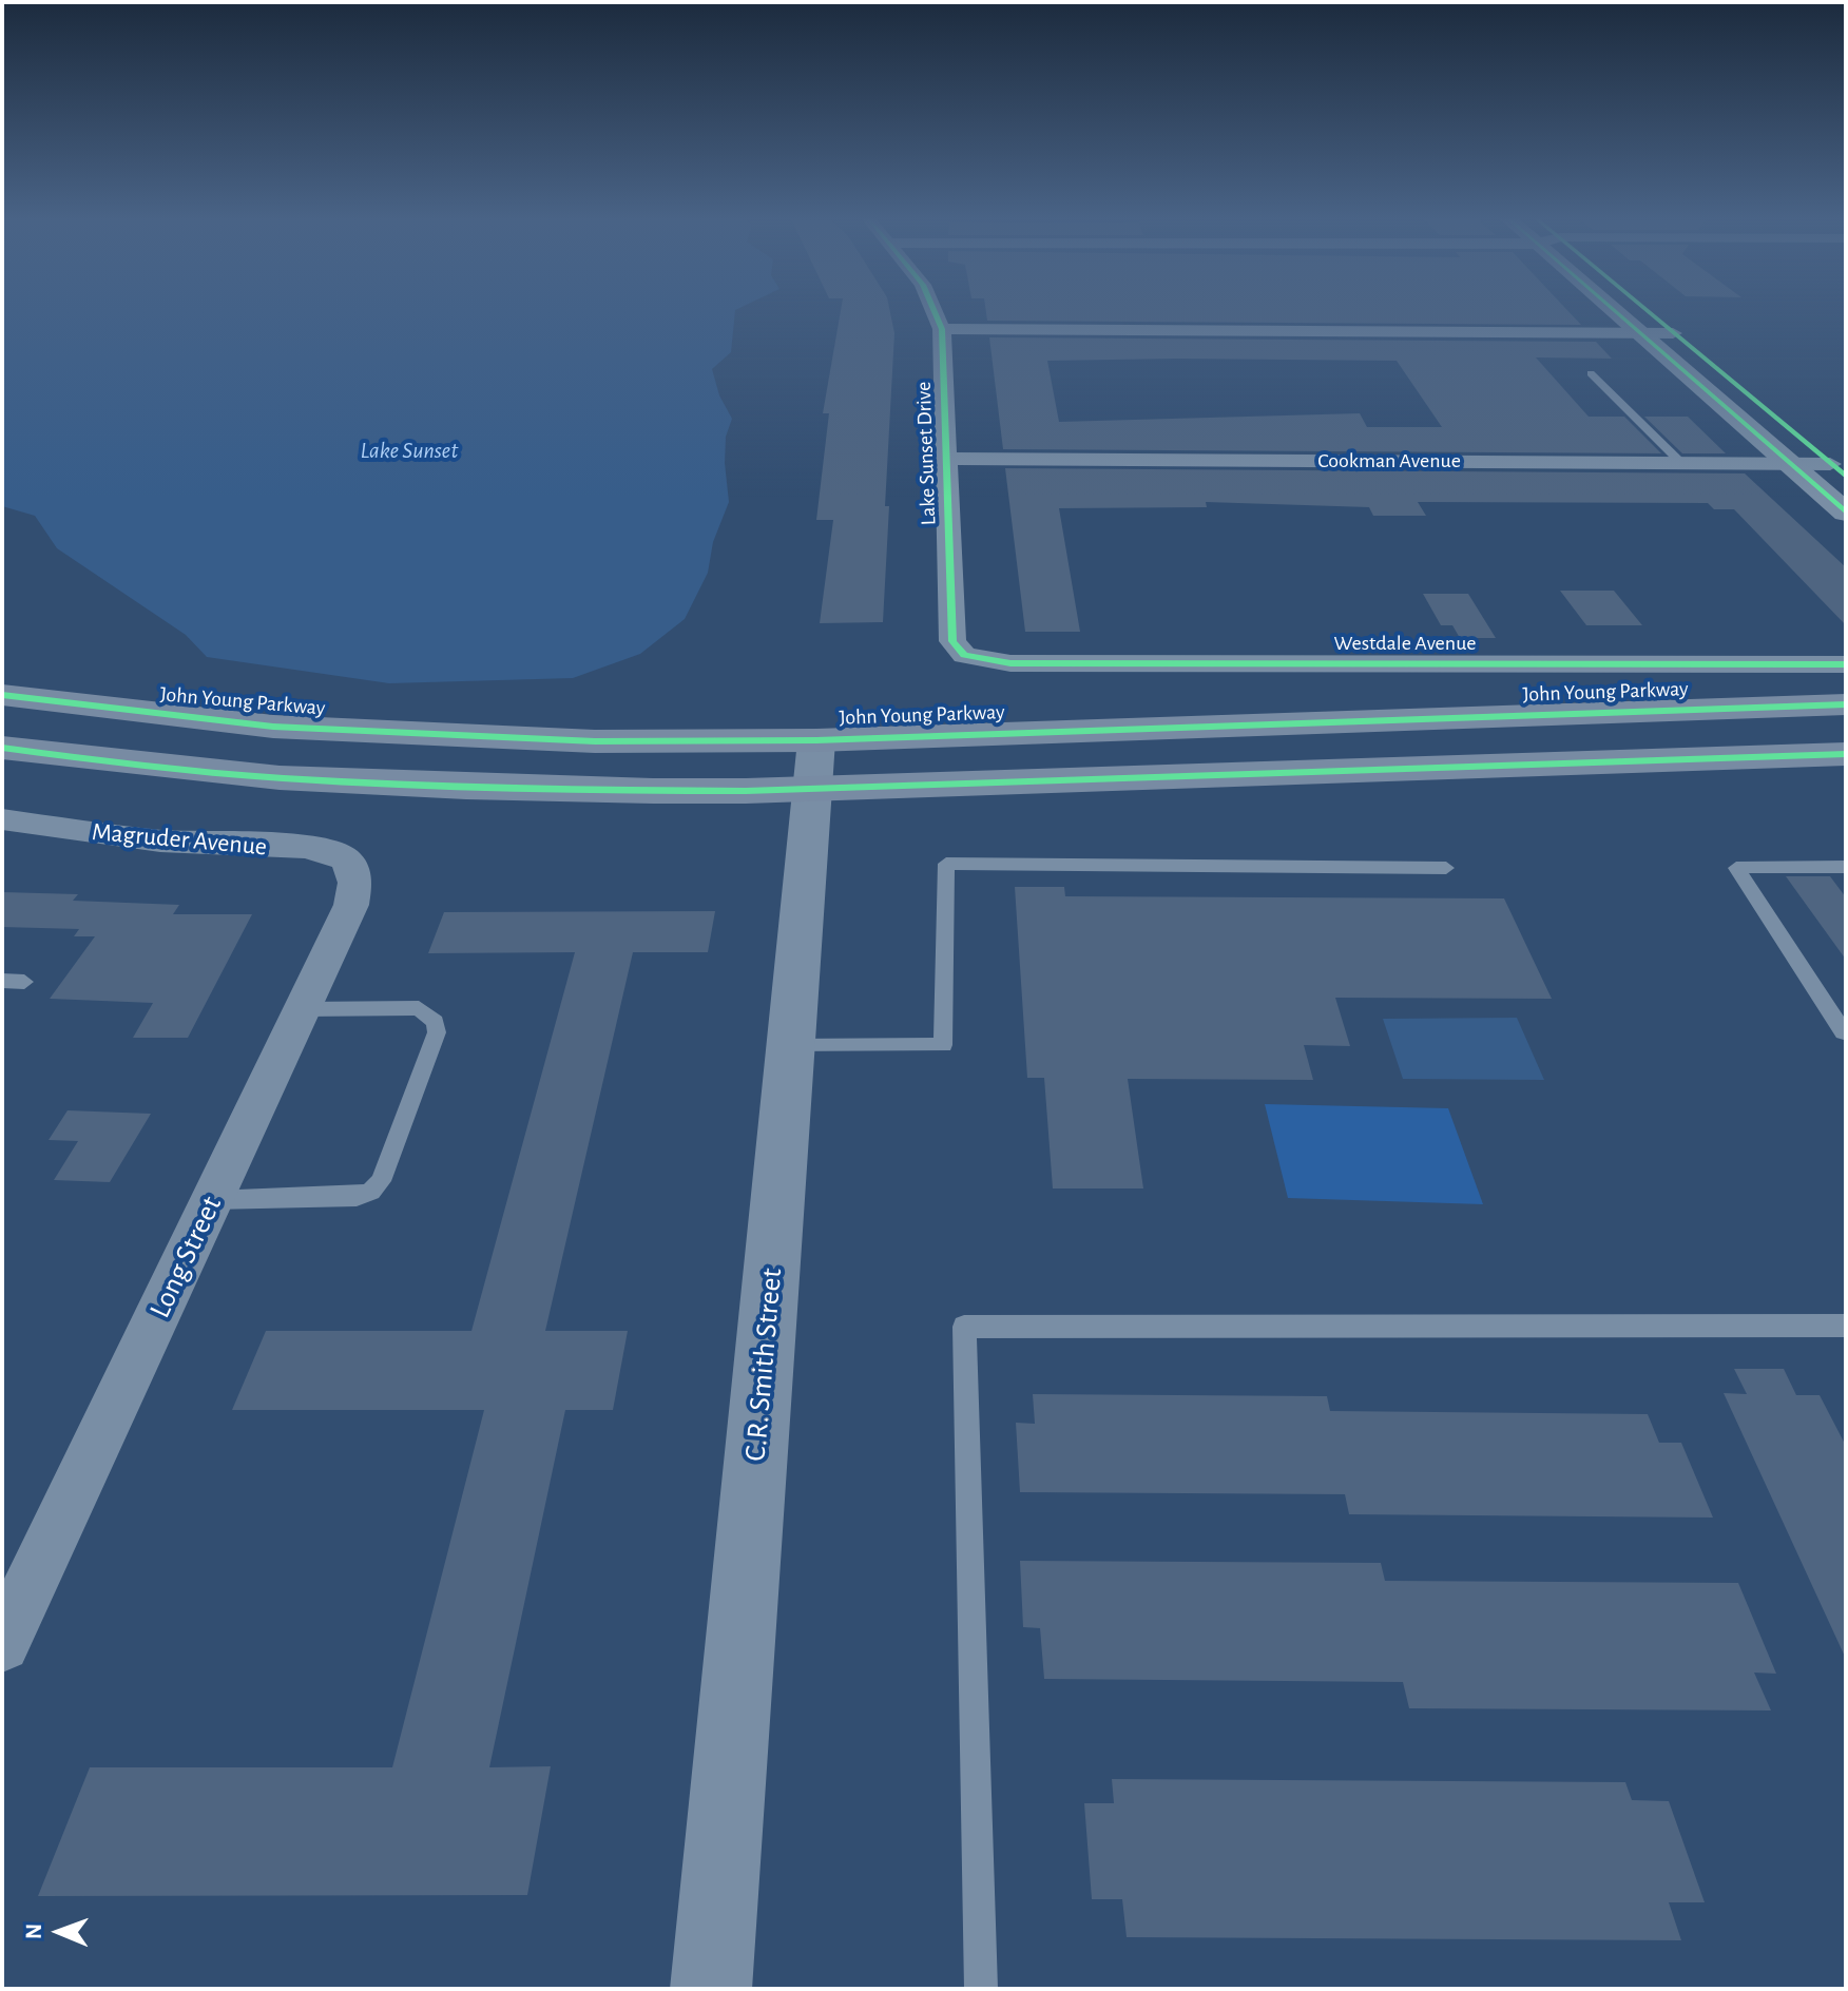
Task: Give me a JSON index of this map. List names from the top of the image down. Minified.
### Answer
{"streets":{"main road":["John Young Parkway"],"street":["Lake Sunset Drive","Cookman Avenue","Westdale Avenue","Magruder Avenue","Long Street","C.R. Smith Street"]},"crossings":[["Lake Sunset Drive","Cookman Avenue"],["Lake Sunset Drive","Westdale Avenue"],["John Young Parkway","C.R. Smith Street"],["Magruder Avenue","Long Street"]],"water":["Lake Sunset"],"north":"left"}
